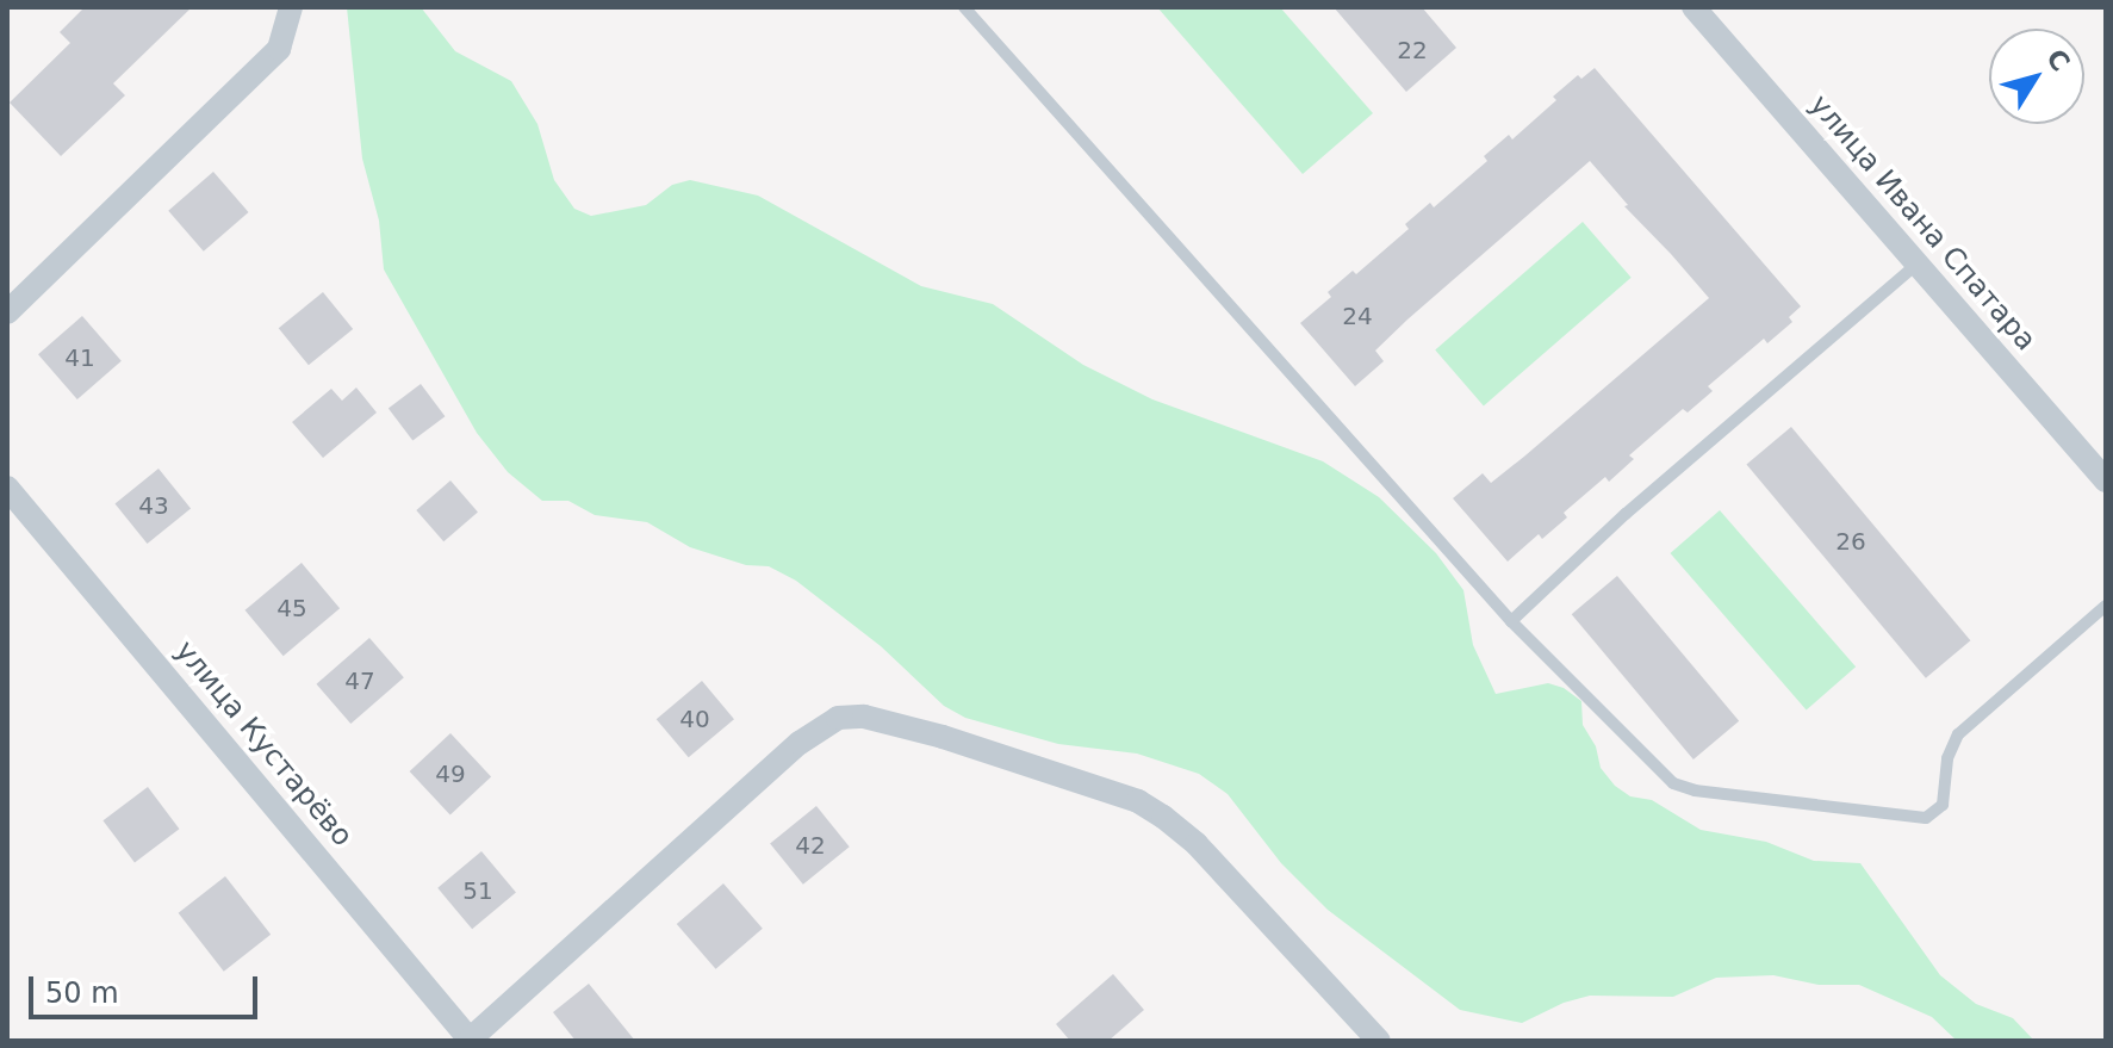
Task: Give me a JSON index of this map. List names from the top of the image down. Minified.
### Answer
{"streets":{"street":["улица Ивана Спатара","улица Кустарёво"]},"house_numbers":["22","24","41","43","26","45","47","40","49","42","51"],"scale_bar":"50 m","north":"top right"}
